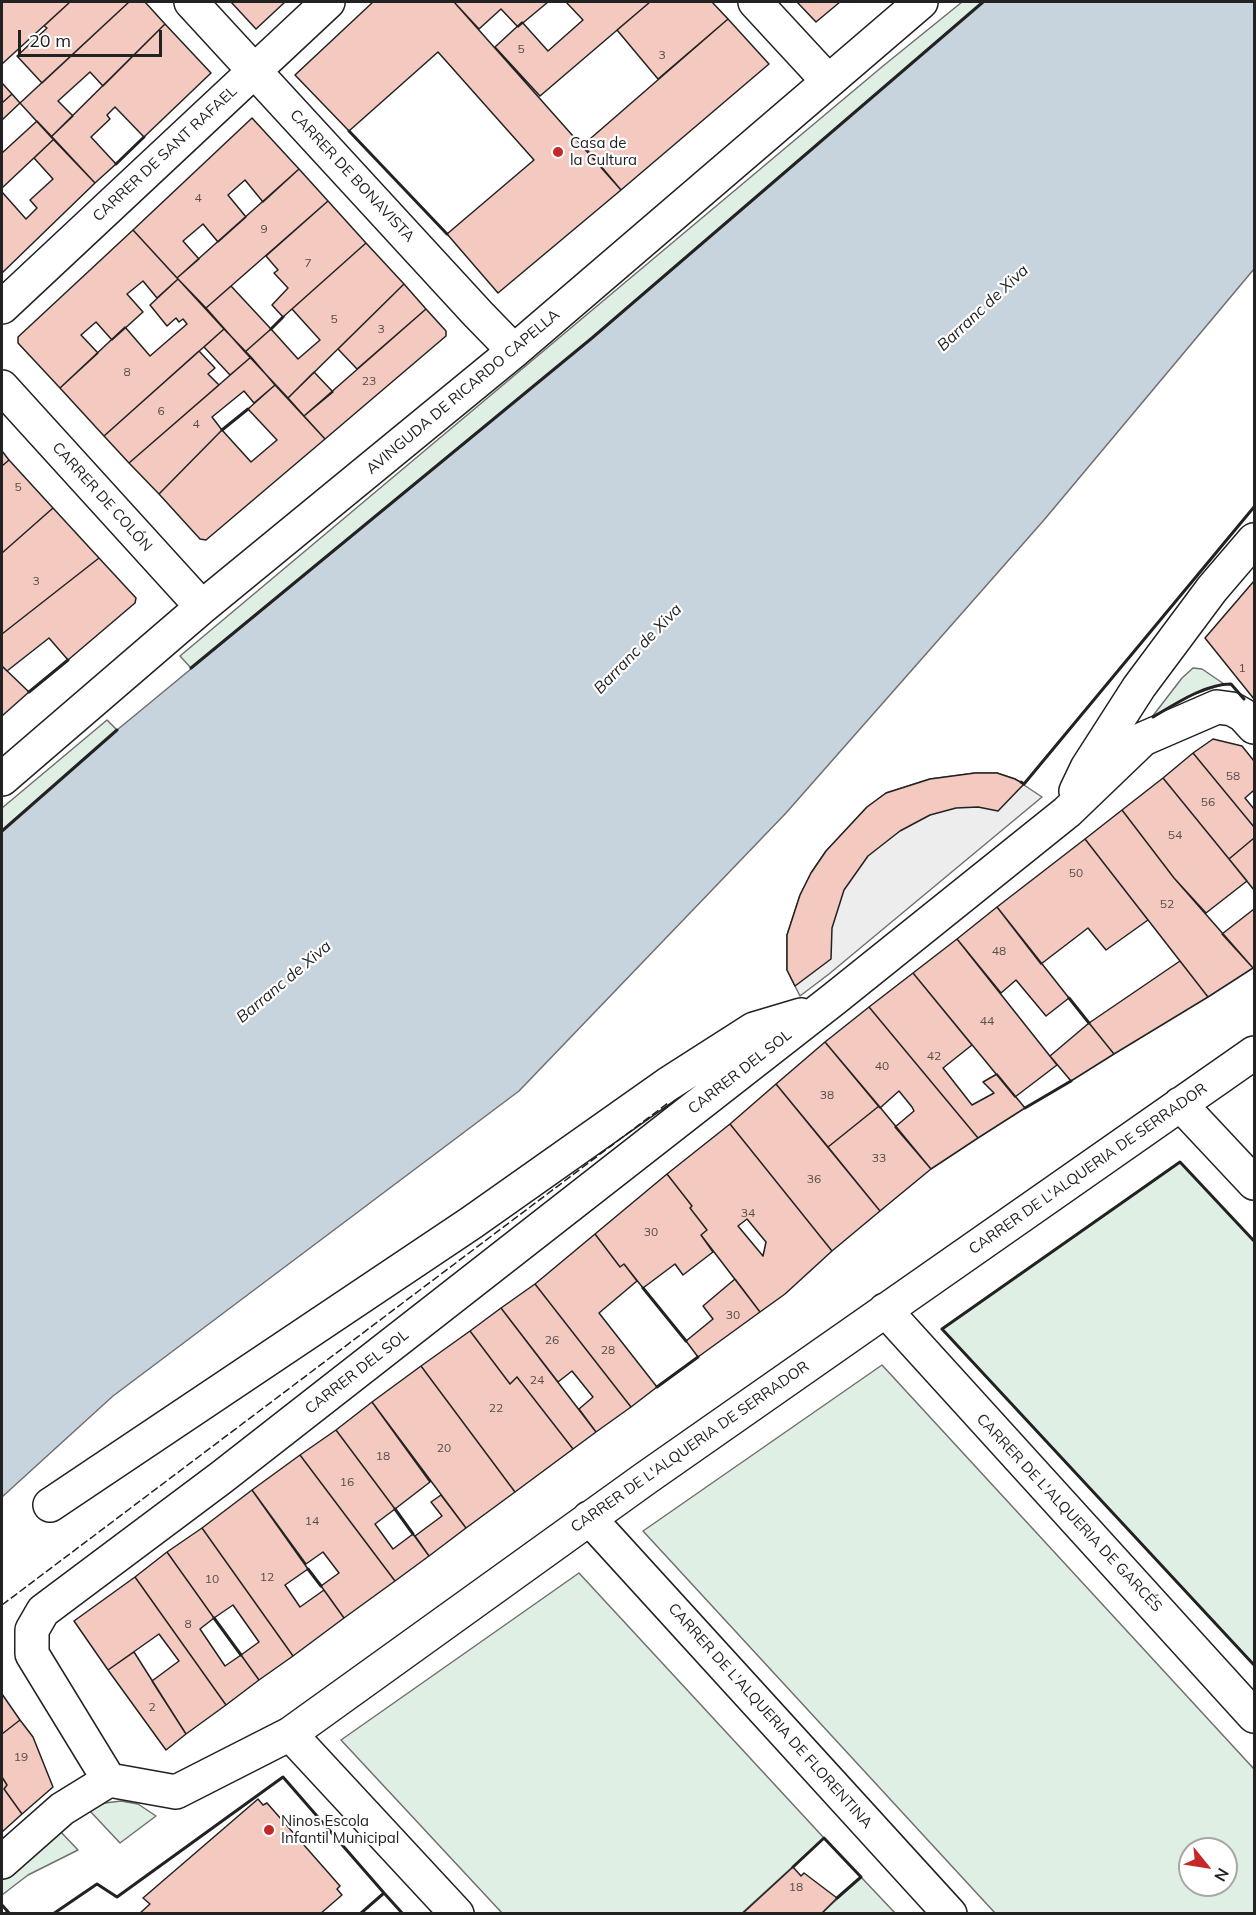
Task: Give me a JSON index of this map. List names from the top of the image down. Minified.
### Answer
{"streets":{"street":["CARRER DE SANT RAFAEL","CARRER DE BONAVISTA","AVINGUDA DE RICARDO CAPELLA","CARRER DE COLÓN","CARRER DEL SOL","CARRER DE L'ALQUERIA DE SERRADOR","CARRER DE L'ALQUERIA DE GARCÉS","CARRER DE L'ALQUERIA DE FLORENTINA"]},"crossings":[["CARRER DE SANT RAFAEL","CARRER DE BONAVISTA"],["CARRER DE BONAVISTA","AVINGUDA DE RICARDO CAPELLA"],["AVINGUDA DE RICARDO CAPELLA","CARRER DE COLÓN"],["CARRER DEL SOL","CARRER DE L'ALQUERIA DE SERRADOR"],["CARRER DE L'ALQUERIA DE SERRADOR","CARRER DE L'ALQUERIA DE GARCÉS"],["CARRER DE L'ALQUERIA DE SERRADOR","CARRER DE L'ALQUERIA DE FLORENTINA"]],"water":["Barranc de Xiva"],"places":["Casa de la Cultura","Ninos Escola Infantil Municipal"],"house_numbers":["5","3","4","9","7","5","3","8","23","6","4","5","3","1","58","56","54","50","52","48","44","42","40","38","33","36","34","30","30","26","28","24","22","20","18","16","14","12","10","8","2","19","18"],"scale_bar":"20 m","north":"bottom right"}
